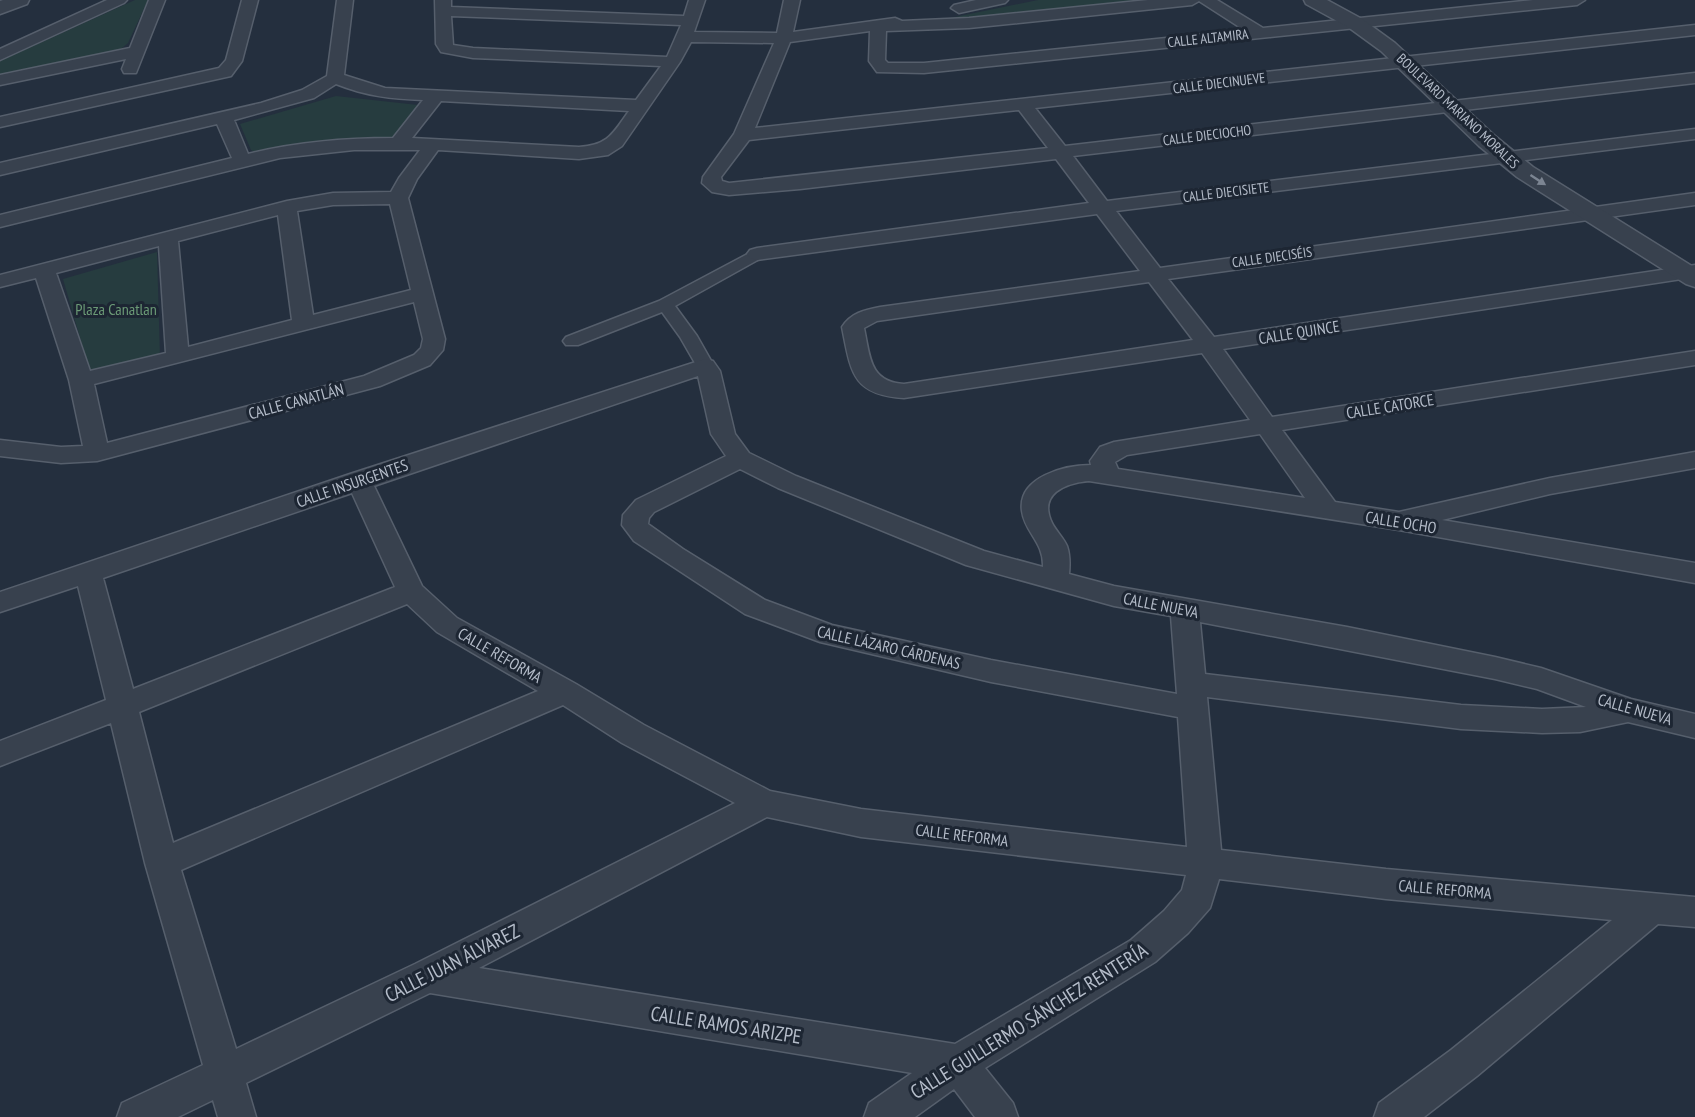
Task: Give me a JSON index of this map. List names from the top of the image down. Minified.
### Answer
{"streets":{"street":["CALLE ALTAMIRA","CALLE DIECINUEVE","BOULEVARD MARIANO MORALES","CALLE DIECIOCHO","CALLE DIECISIETE","CALLE DIECISÉIS","CALLE QUINCE","CALLE CANATLÁN","CALLE CATORCE","CALLE INSURGENTES","CALLE OCHO","CALLE NUEVA","CALLE LÁZARO CÁRDENAS","CALLE REFORMA","CALLE JUAN ÁLVAREZ","CALLE GUILLERMO SÁNCHEZ RENTERÍA","CALLE RAMOS ARIZPE"]},"crossings":[["CALLE ALTAMIRA","BOULEVARD MARIANO MORALES"],["CALLE DIECINUEVE","BOULEVARD MARIANO MORALES"],["CALLE DIECINUEVE","CALLE DIECIOCHO"],["BOULEVARD MARIANO MORALES","CALLE DIECIOCHO"],["BOULEVARD MARIANO MORALES","CALLE DIECISIETE"],["BOULEVARD MARIANO MORALES","CALLE DIECISÉIS"],["BOULEVARD MARIANO MORALES","CALLE QUINCE"],["CALLE DIECISÉIS","CALLE QUINCE"],["CALLE CATORCE","CALLE OCHO"],["CALLE INSURGENTES","CALLE NUEVA"],["CALLE INSURGENTES","CALLE REFORMA"],["CALLE OCHO","CALLE NUEVA"],["CALLE NUEVA","CALLE LÁZARO CÁRDENAS"],["CALLE NUEVA","CALLE GUILLERMO SÁNCHEZ RENTERÍA"],["CALLE LÁZARO CÁRDENAS","CALLE GUILLERMO SÁNCHEZ RENTERÍA"],["CALLE REFORMA","CALLE JUAN ÁLVAREZ"],["CALLE REFORMA","CALLE GUILLERMO SÁNCHEZ RENTERÍA"],["CALLE JUAN ÁLVAREZ","CALLE RAMOS ARIZPE"],["CALLE GUILLERMO SÁNCHEZ RENTERÍA","CALLE RAMOS ARIZPE"]],"parks":["Plaza Canatlan"]}
